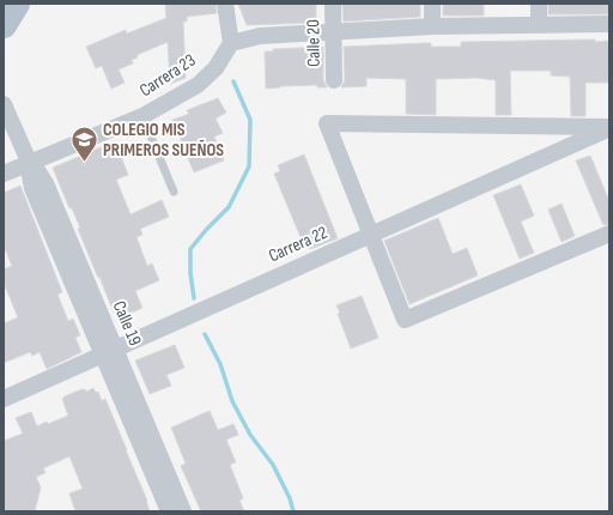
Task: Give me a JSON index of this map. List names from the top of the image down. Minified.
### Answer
{"streets":{"street":["Calle 20","Carrera 23","Carrera 22","Calle 19"]},"crossings":[["Carrera 23","Calle 19"],["Carrera 22","Calle 19"]],"places":{"school or university":["COLEGIO MIS PRIMEROS SUEÑOS"]}}
